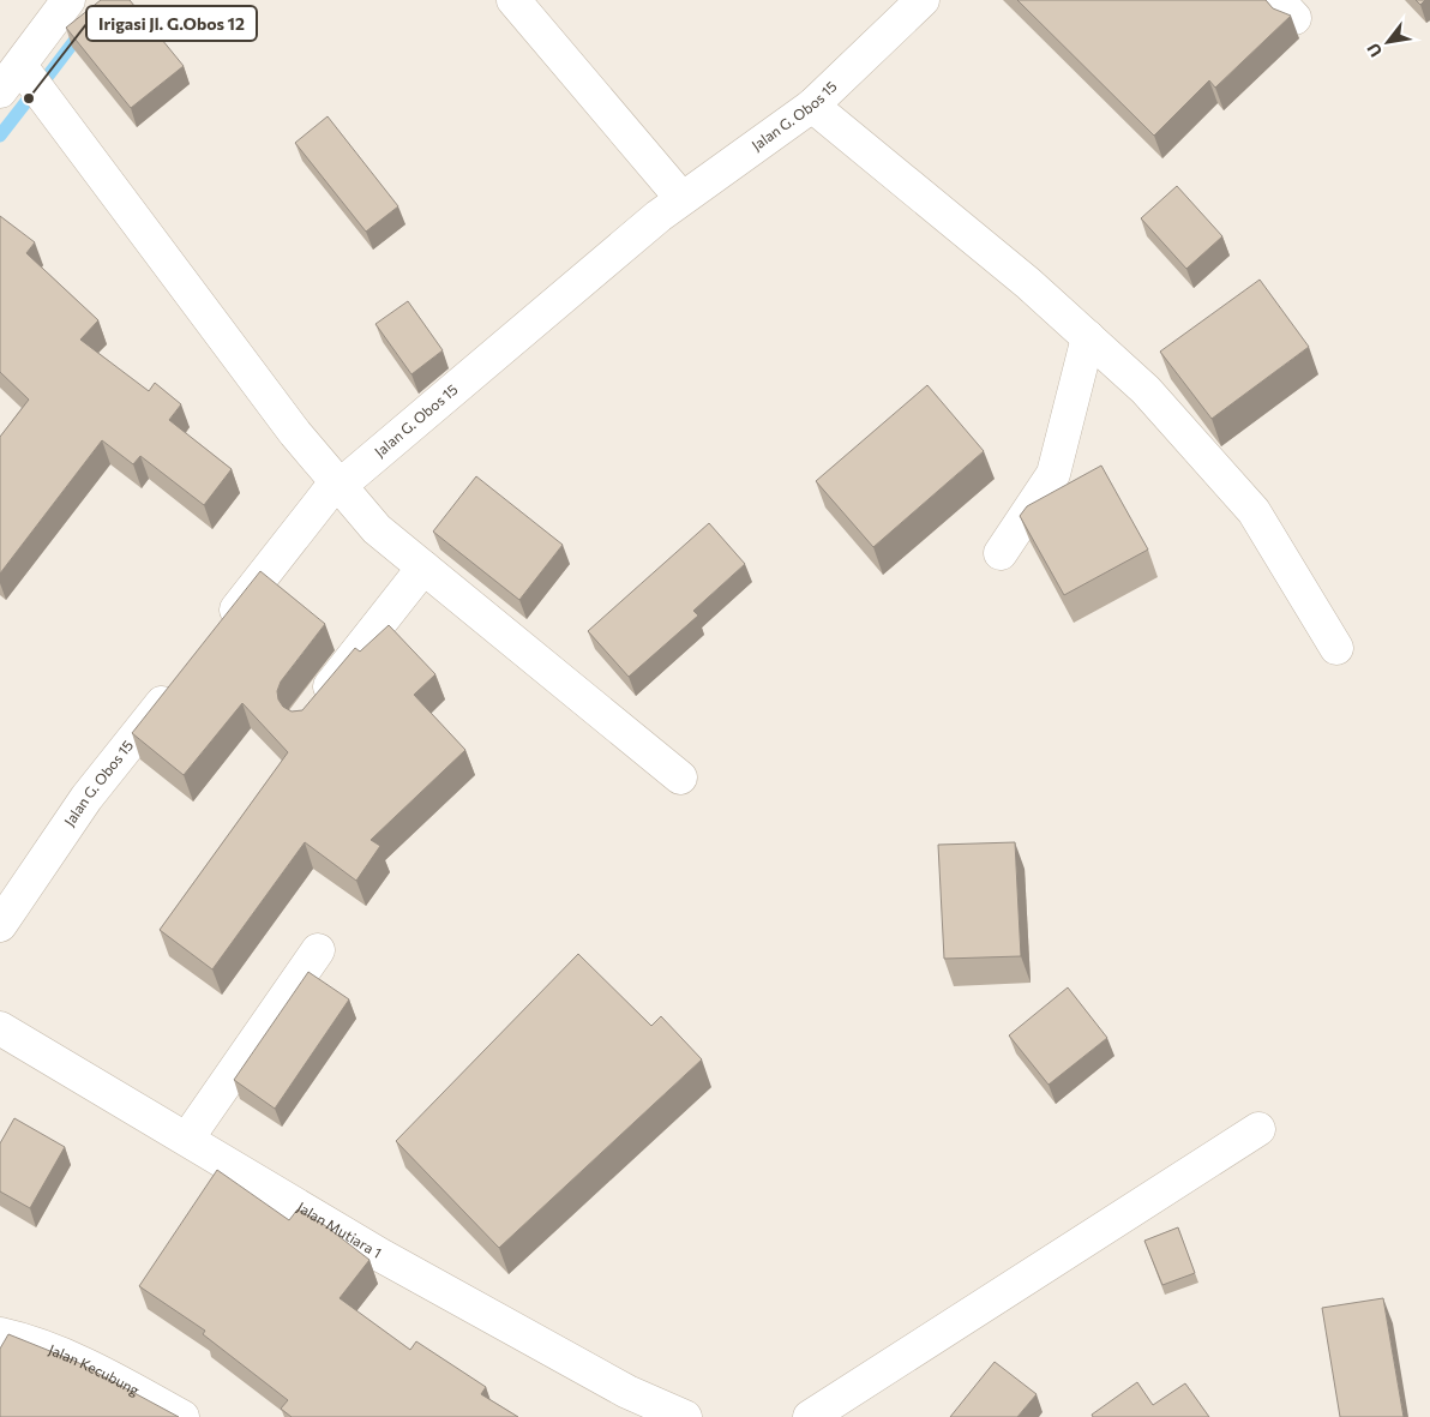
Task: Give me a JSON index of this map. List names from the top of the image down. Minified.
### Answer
{"streets":{"street":["Jalan G. Obos 15","Jalan Mutiara 1","Jalan Kecubung"]},"places":["Irigasi Jl. G.Obos 12"],"north":"bottom left"}
